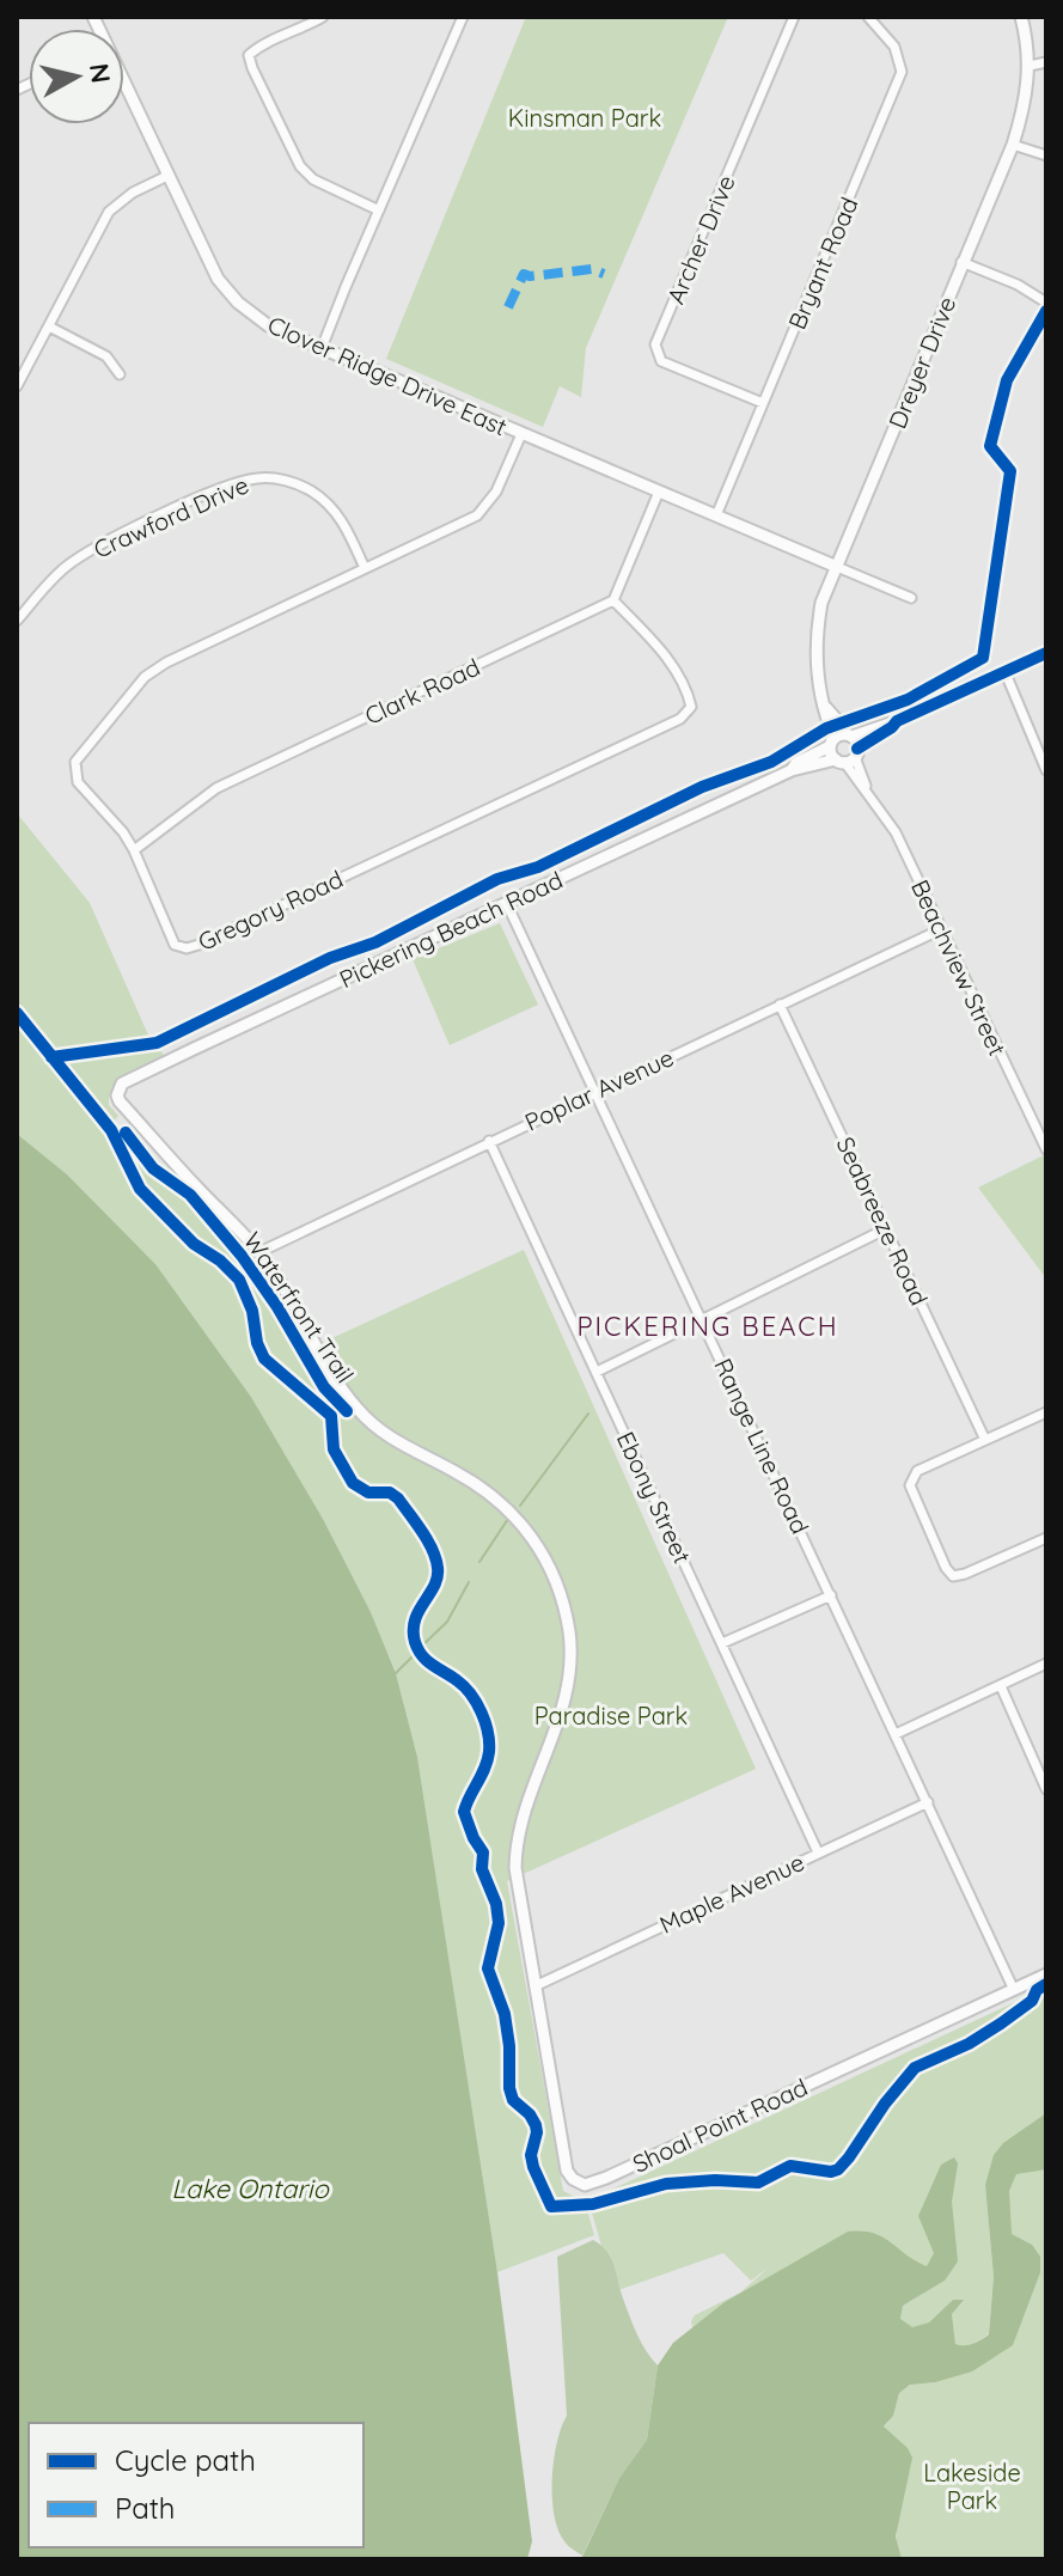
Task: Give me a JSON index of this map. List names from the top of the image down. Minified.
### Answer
{"streets":{"street":["Archer Drive","Bryant Road","Dreyer Drive","Clover Ridge Drive East","Crawford Drive","Clark Road","Gregory Road","Pickering Beach Road","Beachview Street","Poplar Avenue","Seabreeze Road","Range Line Road","Ebony Street","Maple Avenue","Shoal Point Road"],"cycle path":["Waterfront Trail"]},"crossings":[["Archer Drive","Bryant Road"],["Bryant Road","Clover Ridge Drive East"],["Dreyer Drive","Clover Ridge Drive East"],["Dreyer Drive","Pickering Beach Road"],["Clover Ridge Drive East","Gregory Road"],["Crawford Drive","Gregory Road"],["Clark Road","Gregory Road"],["Pickering Beach Road","Beachview Street"],["Pickering Beach Road","Poplar Avenue"],["Pickering Beach Road","Range Line Road"],["Beachview Street","Poplar Avenue"],["Poplar Avenue","Seabreeze Road"],["Poplar Avenue","Range Line Road"],["Poplar Avenue","Ebony Street"],["Range Line Road","Maple Avenue"],["Range Line Road","Shoal Point Road"],["Ebony Street","Maple Avenue"],["Maple Avenue","Shoal Point Road"]],"districts":["PICKERING BEACH"],"water":["Lake Ontario"],"parks":["Kinsman Park","Paradise Park","Lakeside Park"],"legend":["Cycle path","Path"],"north":"right"}
